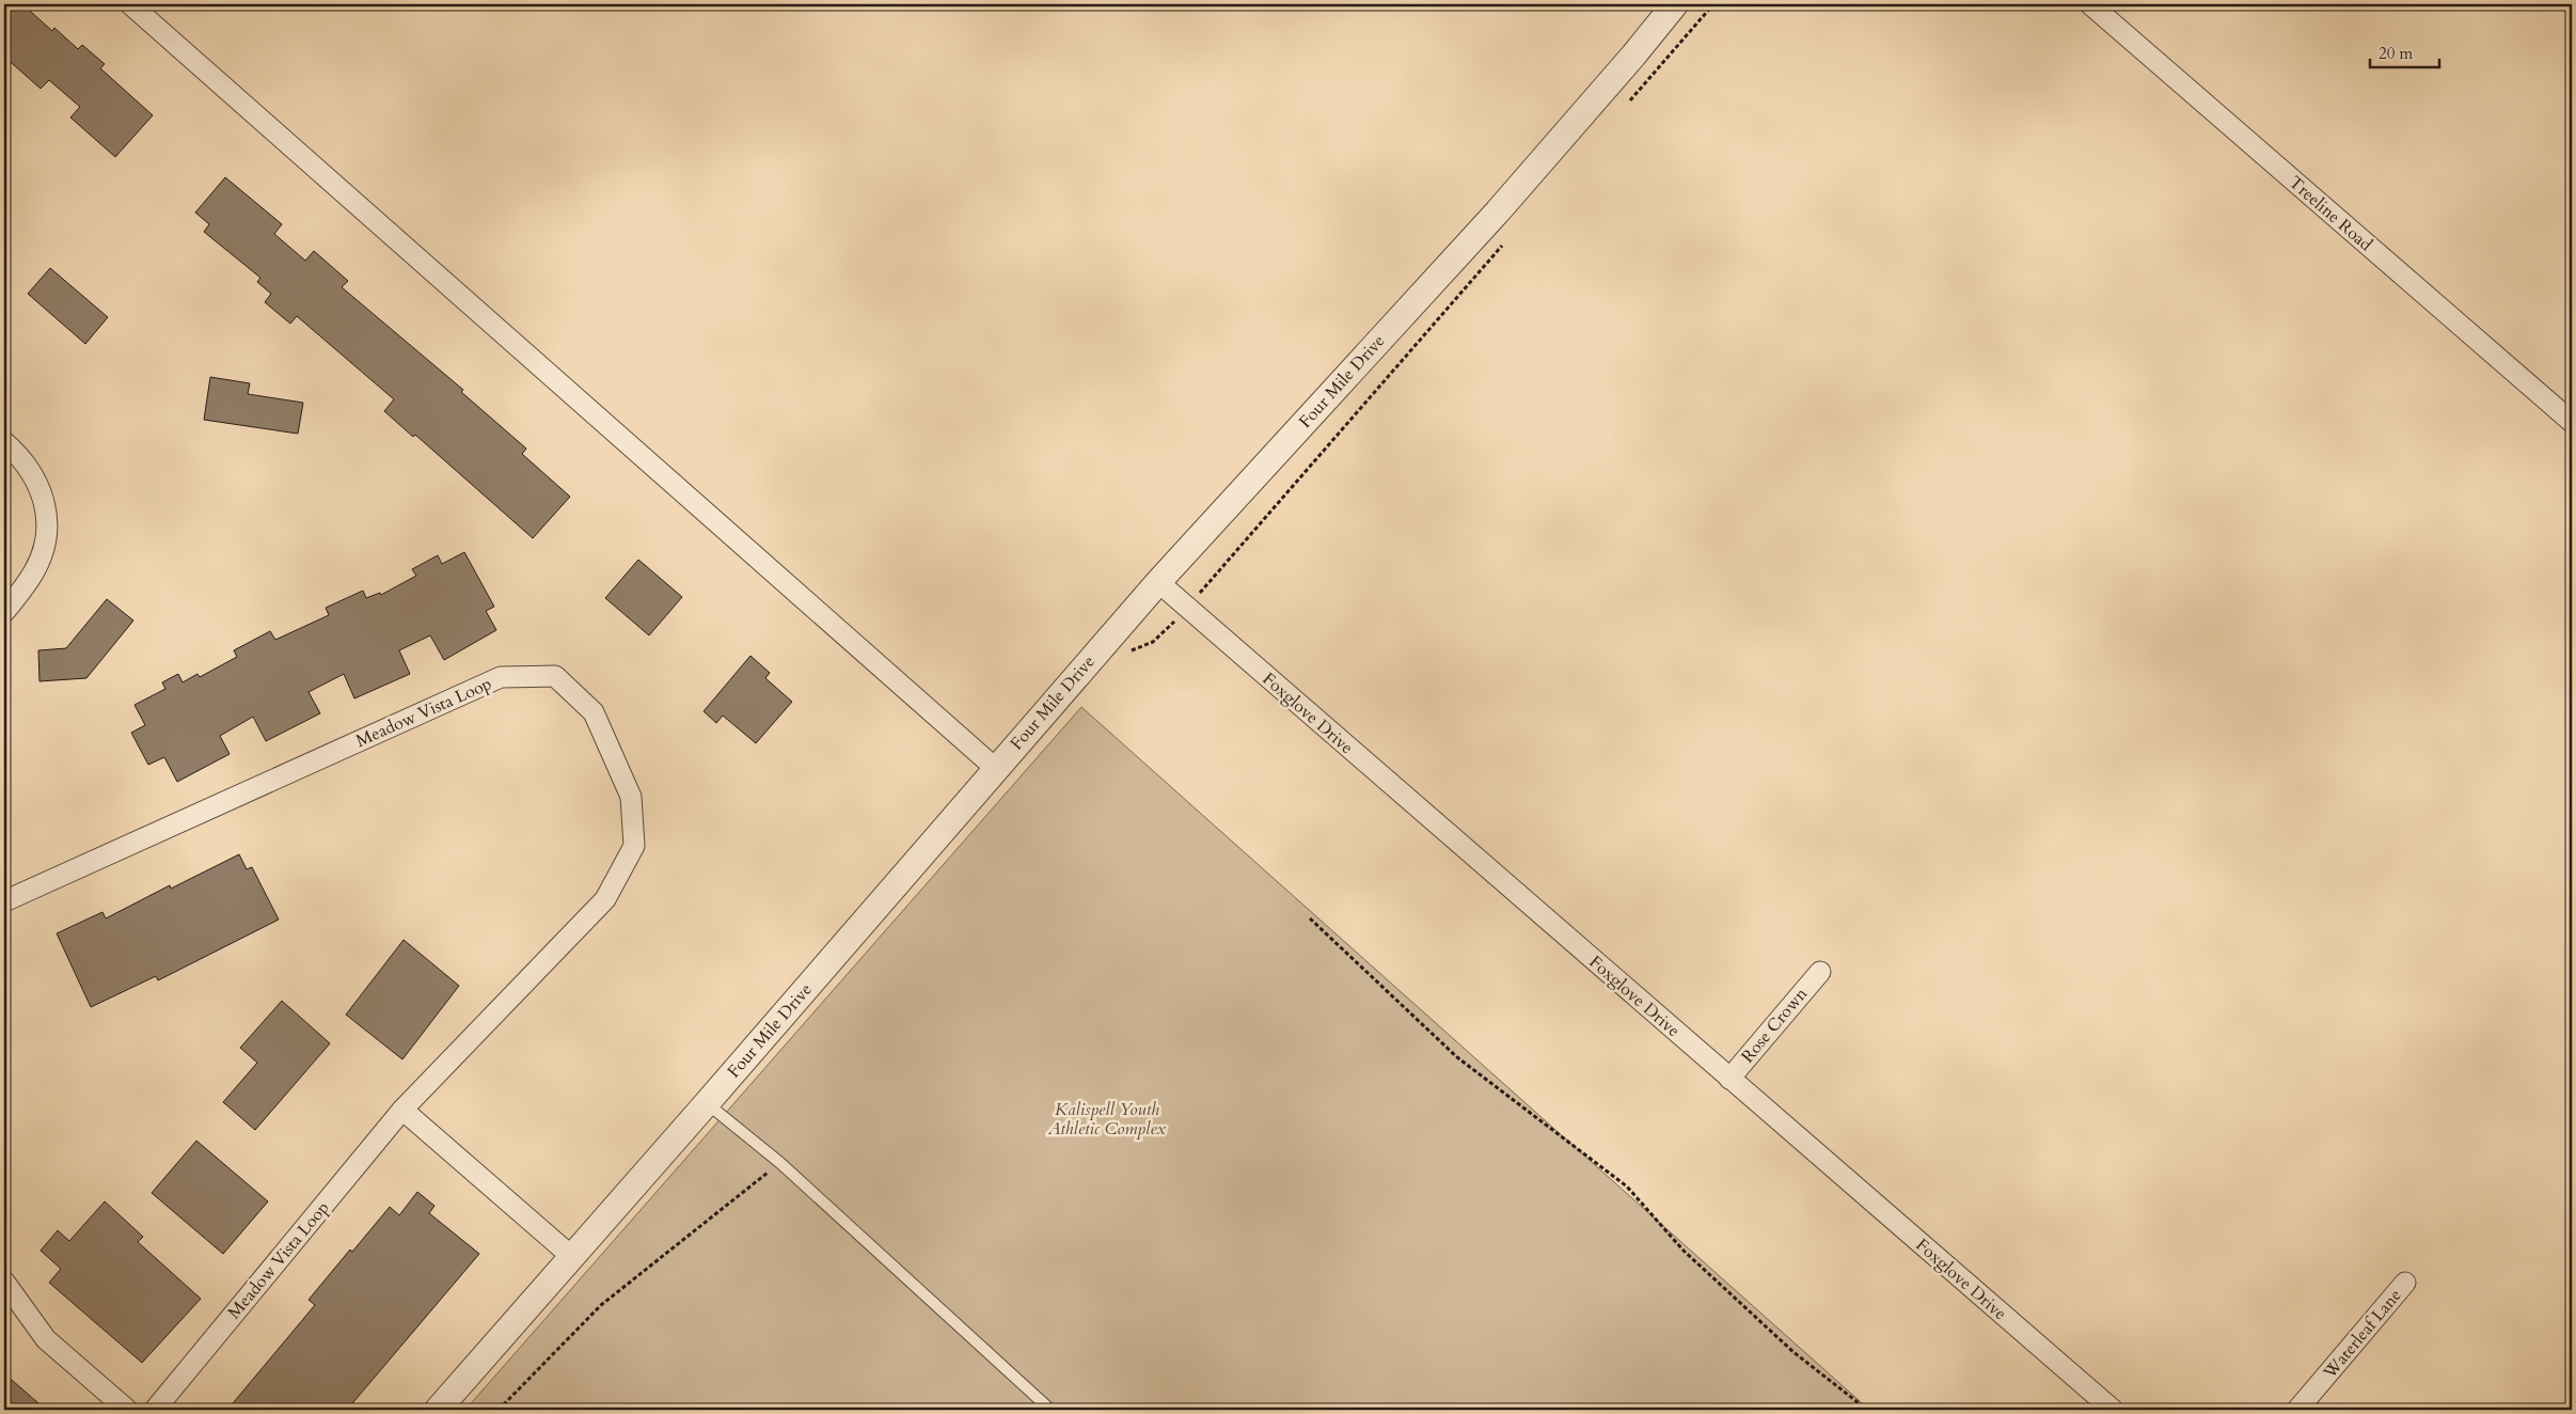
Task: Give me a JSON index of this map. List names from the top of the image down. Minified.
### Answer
{"streets":{"street":["Treeline Road","Four Mile Drive","Meadow Vista Loop","Foxglove Drive","Rose Crown","Waterleaf Lane"]},"crossings":[["Four Mile Drive","Foxglove Drive"],["Foxglove Drive","Rose Crown"]],"parks":["Kalispell Youth Athletic Complex"],"scale_bar":"20 m"}
